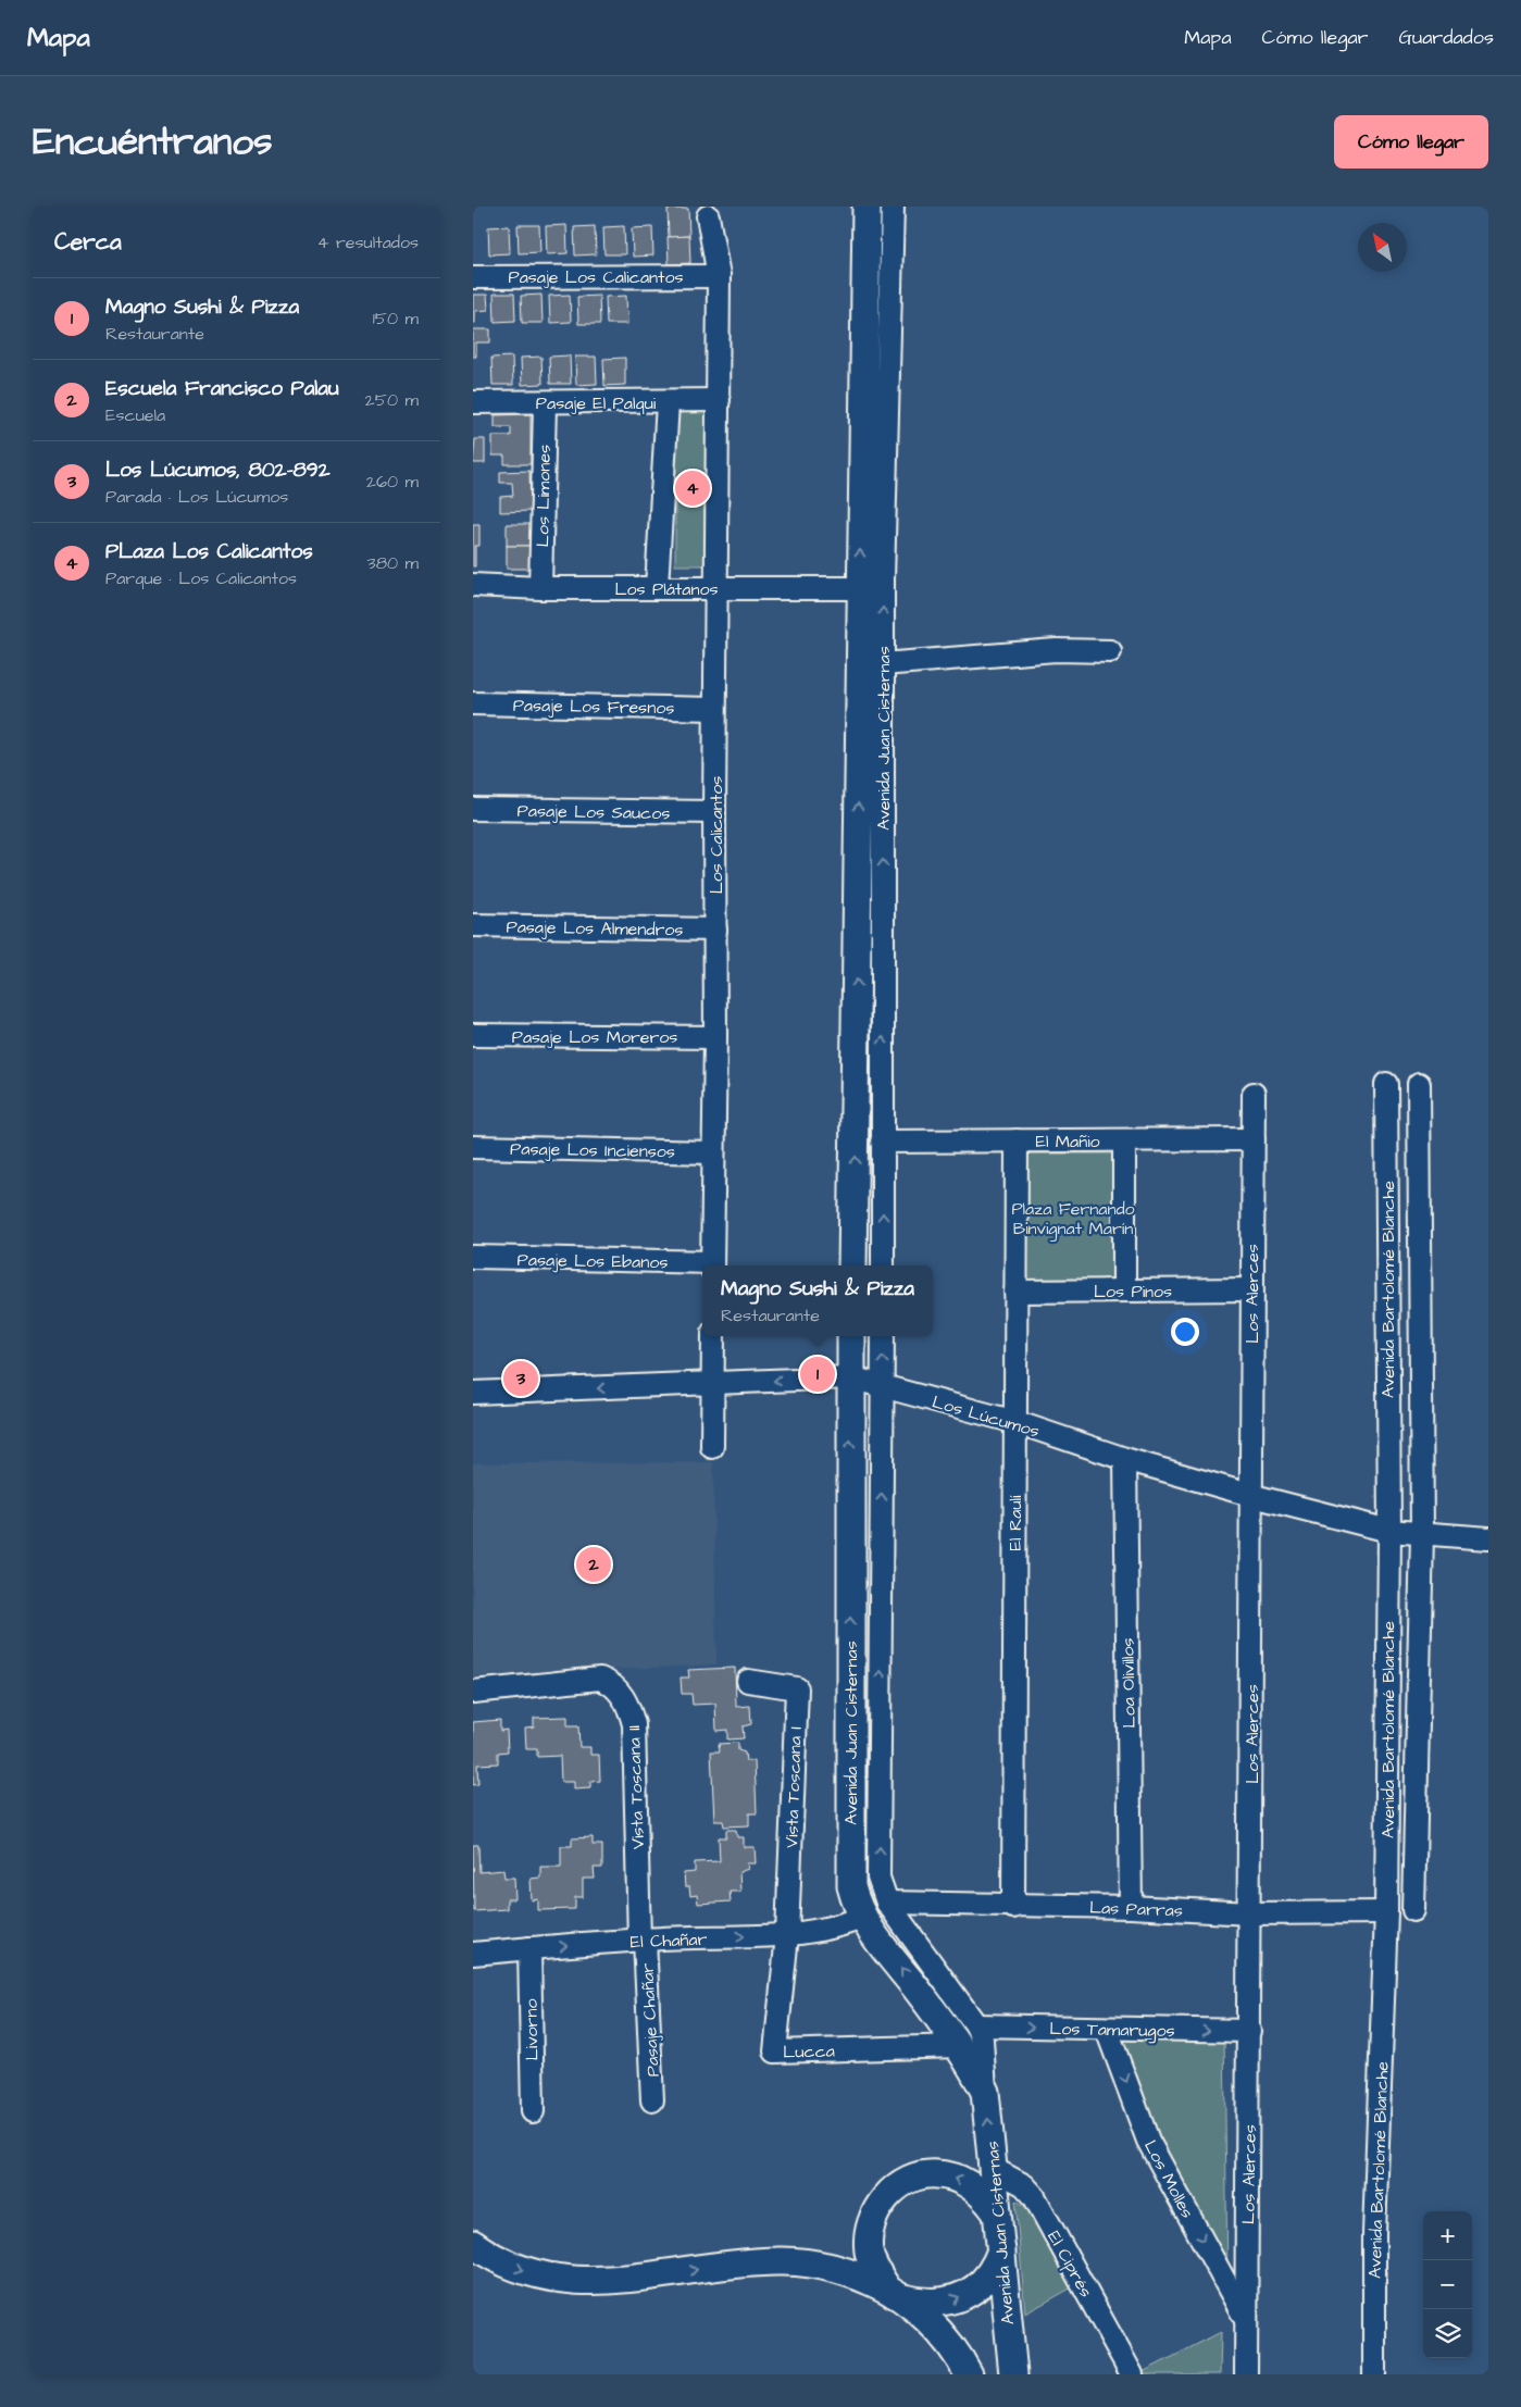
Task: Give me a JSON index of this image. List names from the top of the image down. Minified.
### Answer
{"streets":{"main road":["Avenida Juan Cisternas"],"street":["Pasaje Los Calicantos","Pasaje El Palqui","Los Limones","Los Plátanos","Pasaje Los Fresnos","Pasaje Los Saucos","Los Calicantos","Pasaje Los Almendros","Pasaje Los Moreros","El Mañio","Pasaje Los Inciensos","Pasaje Los Ebanos","Avenida Bartolomé Blanche","Los Pinos","Los Alerces","Los Lúcumos","El Raulí","Loa Olivillos","Vista Toscana II","Vista Toscana I","Las Parras","El Chañar","Pasaje Chañar","Los Tamarugos","Livorno","Lucca","Los Molles","El Ciprés"]},"crossings":[["Pasaje El Palqui","Los Limones"],["Pasaje El Palqui","Los Calicantos"],["Los Limones","Los Plátanos"],["Los Plátanos","Avenida Juan Cisternas"],["Los Plátanos","Los Calicantos"],["Pasaje Los Fresnos","Los Calicantos"],["Avenida Juan Cisternas","El Mañio"],["Avenida Juan Cisternas","Los Lúcumos"],["Avenida Juan Cisternas","Las Parras"],["Avenida Juan Cisternas","El Chañar"],["Avenida Juan Cisternas","Los Tamarugos"],["Avenida Juan Cisternas","Lucca"],["Avenida Juan Cisternas","El Ciprés"],["Pasaje Los Saucos","Los Calicantos"],["Los Calicantos","Pasaje Los Almendros"],["Los Calicantos","Pasaje Los Moreros"],["Los Calicantos","Pasaje Los Inciensos"],["Los Calicantos","Pasaje Los Ebanos"],["El Mañio","Los Alerces"],["El Mañio","El Raulí"],["Avenida Bartolomé Blanche","Los Lúcumos"],["Avenida Bartolomé Blanche","Las Parras"],["Los Pinos","Los Alerces"],["Los Pinos","El Raulí"],["Los Alerces","Los Lúcumos"],["Los Alerces","Las Parras"],["Los Alerces","Los Tamarugos"],["Los Alerces","Los Molles"],["Los Lúcumos","El Raulí"],["Los Lúcumos","Loa Olivillos"],["El Raulí","Las Parras"],["Loa Olivillos","Las Parras"],["Vista Toscana II","El Chañar"],["Vista Toscana II","Pasaje Chañar"],["Vista Toscana I","El Chañar"],["Vista Toscana I","Lucca"],["El Chañar","Pasaje Chañar"],["El Chañar","Livorno"],["El Chañar","Lucca"],["Los Tamarugos","Los Molles"]],"one_way":["Avenida Juan Cisternas","Los Lúcumos","El Chañar","Los Tamarugos","Los Molles"],"parks":["Plaza Fernando Binvignat Marín"],"north":"top left","page":{"header":"Mapa","nav":["Mapa","Cómo llegar","Guardados"],"title":"Encuéntranos","buttons":"Cómo llegar","heading":["Cerca","4 resultados"],"list":[{"mark":"1","name":"Magno Sushi & Pizza","note":"Restaurante","value":"150 m"},{"mark":"2","name":"Escuela Francisco Palau","note":"Escuela","value":"250 m"},{"mark":"3","name":"Los Lúcumos, 802-892","note":"Parada · Los Lúcumos","value":"260 m"},{"mark":"4","name":"PLaza Los Calicantos","note":"Parque · Los Calicantos","value":"380 m"}],"pins":["4","1","3","2"],"popup":["Magno Sushi & Pizza","Restaurante"],"map_buttons":["+","−"]}}
